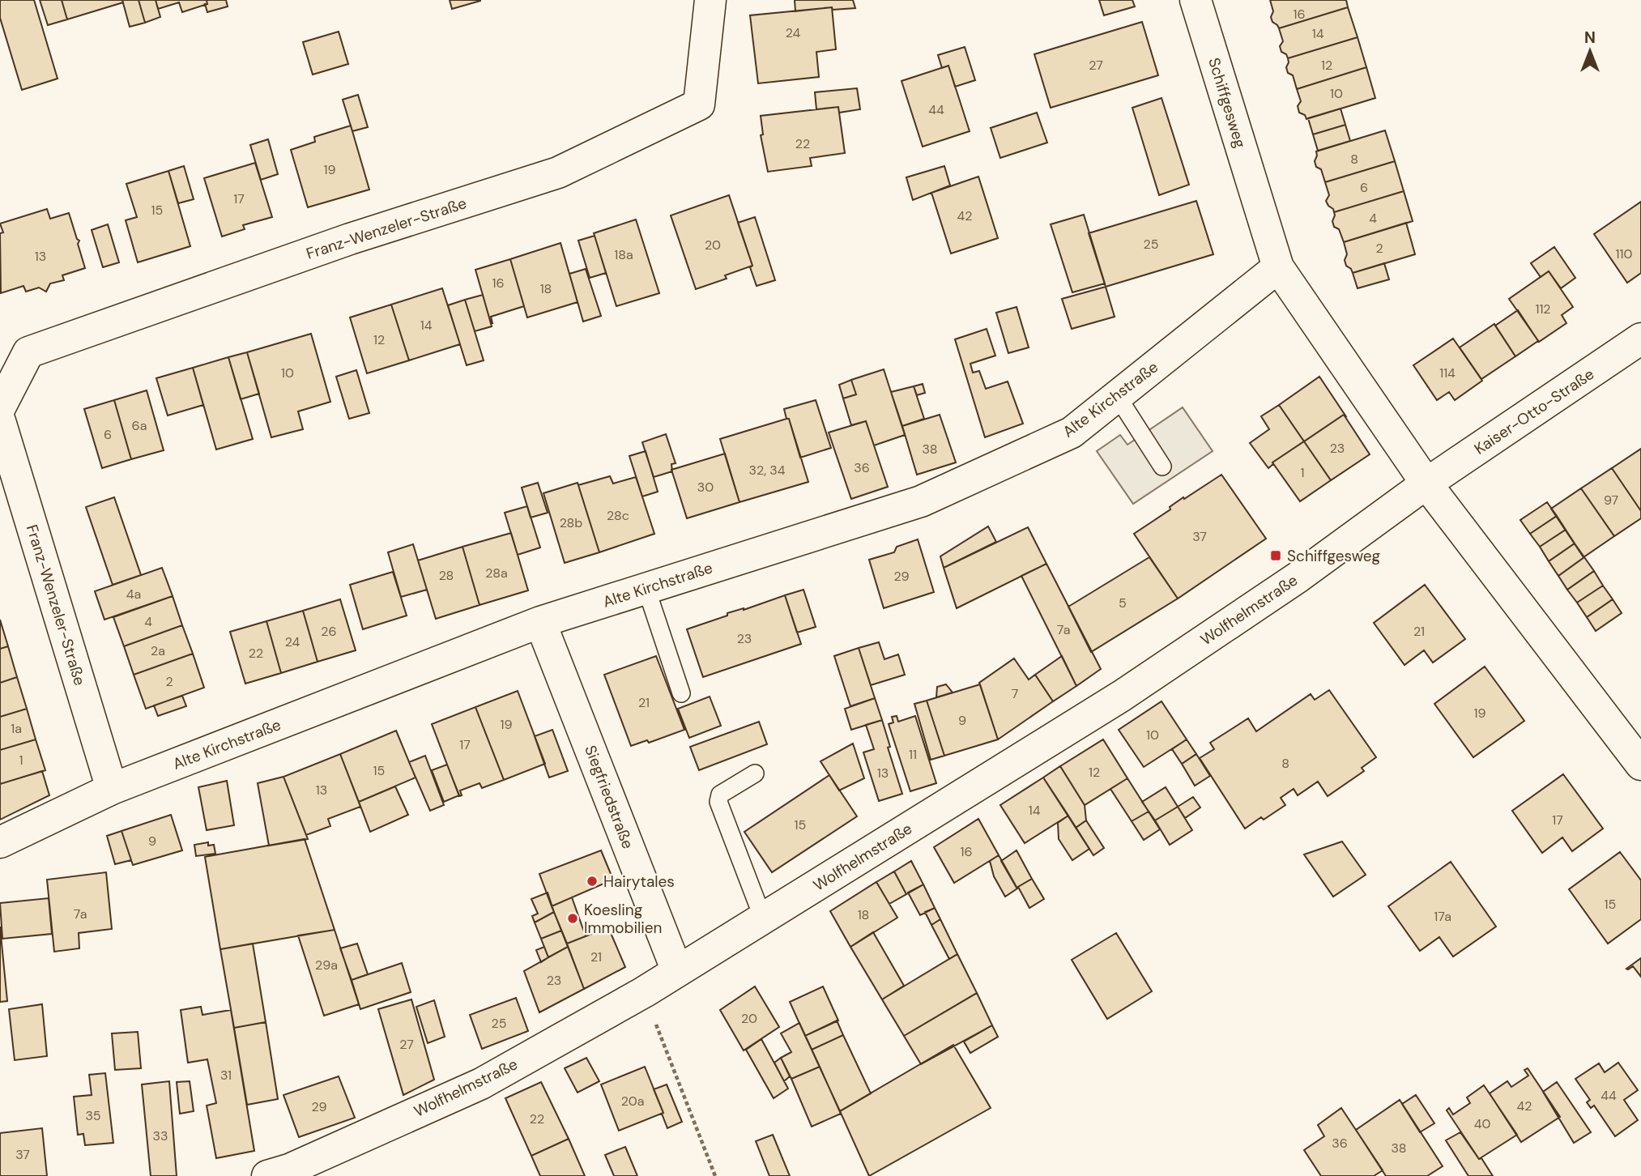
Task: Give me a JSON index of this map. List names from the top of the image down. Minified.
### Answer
{"streets":{"street":["Schiffgesweg","Franz-Wenzeler-Straße","Alte Kirchstraße","Kaiser-Otto-Straße","Wolfhelmstraße","Siegfriedstraße"]},"crossings":[["Schiffgesweg","Alte Kirchstraße"],["Schiffgesweg","Kaiser-Otto-Straße"],["Schiffgesweg","Wolfhelmstraße"],["Franz-Wenzeler-Straße","Alte Kirchstraße"],["Alte Kirchstraße","Siegfriedstraße"],["Kaiser-Otto-Straße","Wolfhelmstraße"],["Wolfhelmstraße","Siegfriedstraße"]],"places":{"transit":["Schiffgesweg"],"other":["Hairytales","Koesling Immobilien"]},"house_numbers":["16","24","14","27","12","10","44","22","8","19","6","17","15","42","4","25","20","2","110","18a","13","16","18","112","14","12","10","114","6a","6","23","38","36","32, 34","1","30","97","28c","28b","37","28a","28","29","4a","5","4","7a","26","21","23","24","2a","22","2","7","21","19","9","19","1a","10","17","11","1","8","15","12","13","13","14","17","15","9","16","15","7a","18","17a","21","29a","23","20","25","27","31","44","20a","42","29","35","22","40","33","36","38","37"],"north":"top"}
